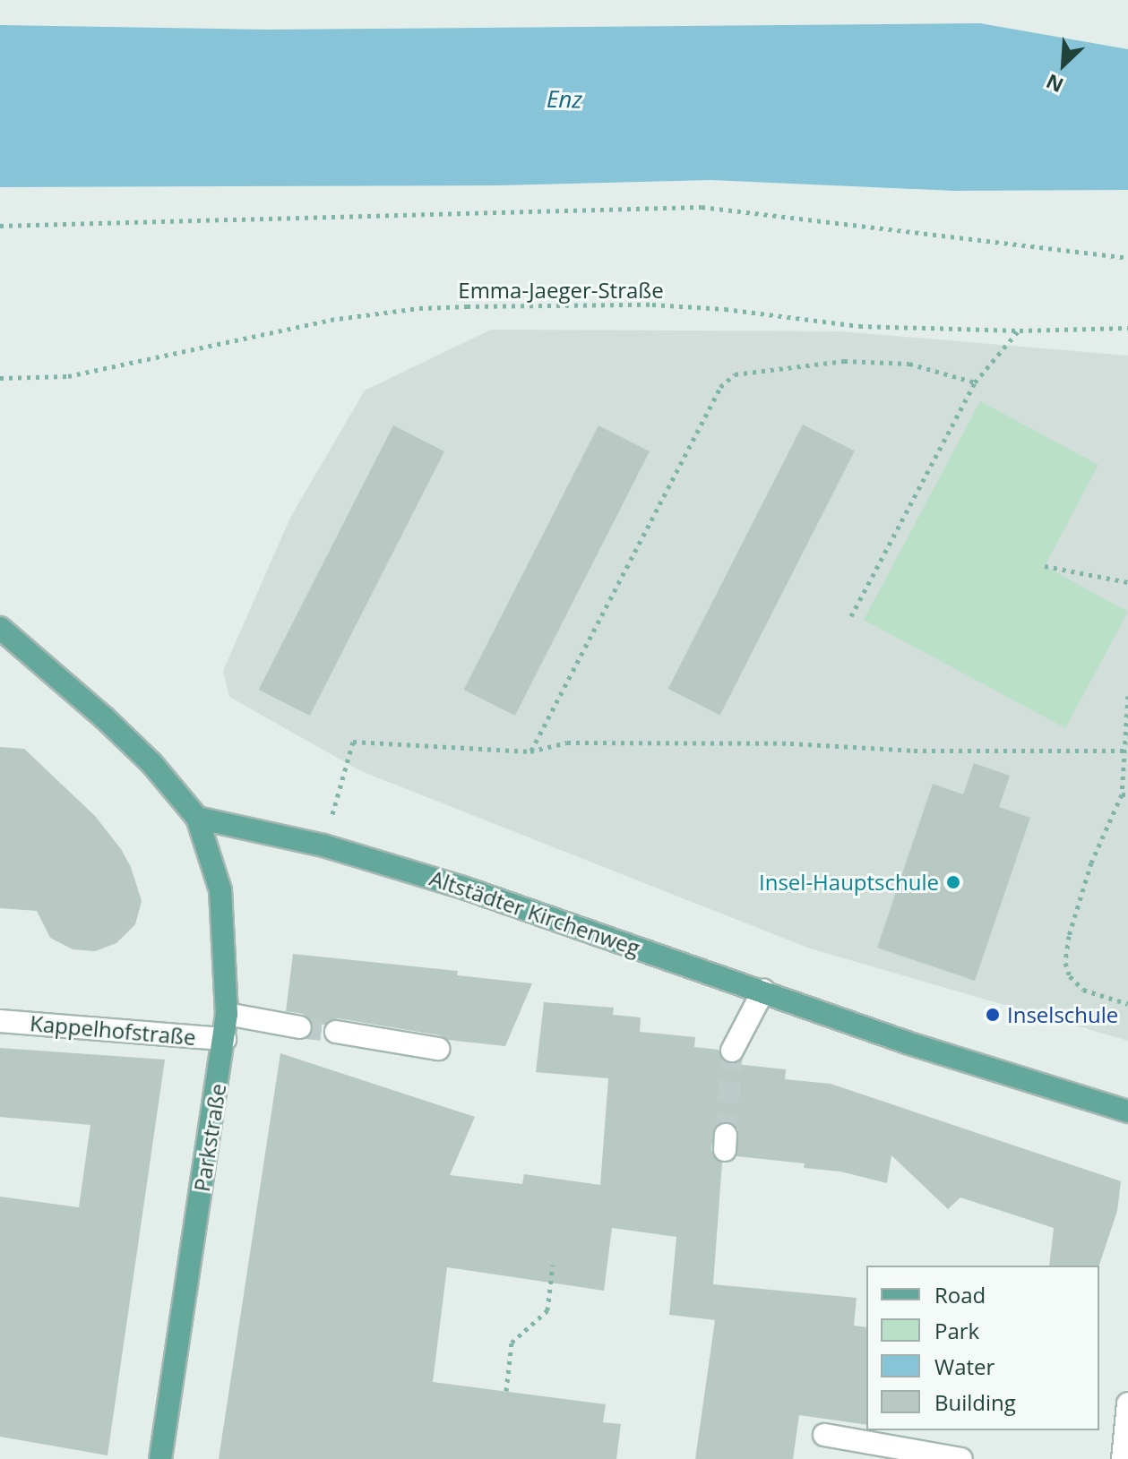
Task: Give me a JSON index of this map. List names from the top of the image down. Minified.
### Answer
{"streets":{"main road":["Altstädter Kirchenweg","Parkstraße"],"street":["Kappelhofstraße"],"path":["Emma-Jaeger-Straße"]},"crossings":[["Altstädter Kirchenweg","Parkstraße"],["Kappelhofstraße","Parkstraße"]],"water":["Enz"],"places":["Insel-Hauptschule","Inselschule"],"legend":["Road","Park","Water","Building"],"north":"bottom left"}
